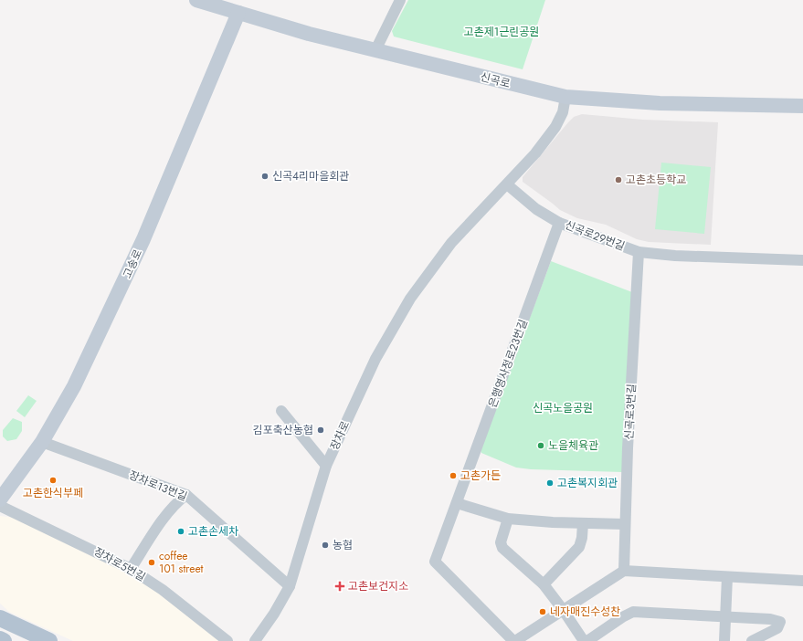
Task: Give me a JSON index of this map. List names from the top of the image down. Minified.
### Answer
{"streets":{"street":["신곡로","신곡로29번길","고송로","은행영사정로23번길","신곡로3번길","장차로","장차로13번길","장차로5번길"]},"crossings":[["신곡로","고송로"],["신곡로29번길","은행영사정로23번길"],["신곡로29번길","신곡로3번길"],["신곡로29번길","장차로"],["고송로","장차로13번길"],["장차로","장차로13번길"]],"parks":["고촌제1근린공원","신곡노을공원"],"places":{"other":["신곡4리마을회관","고촌초등학교","김포축산농협","노을체육관","고촌가든","고촌한식부페","고촌복지회관","고촌손세차","농협","coffee 101 street","네자매진수성찬"],"health":["고촌보건지소"]}}
